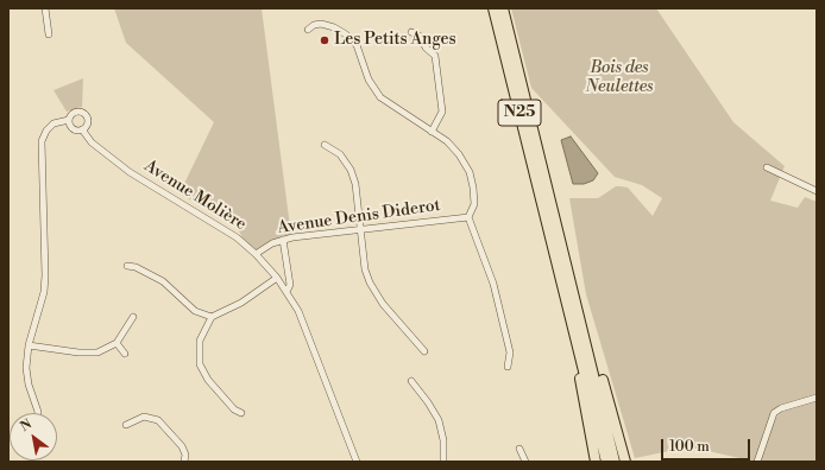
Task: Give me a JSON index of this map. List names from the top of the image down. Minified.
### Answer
{"streets":{"highway":["N25"],"street":["Avenue Molière","Avenue Denis Diderot"]},"crossings":[["Avenue Molière","Avenue Denis Diderot"]],"parks":["Bois des Neulettes"],"places":["Les Petits Anges"],"scale_bar":"100 m","north":"top left"}
